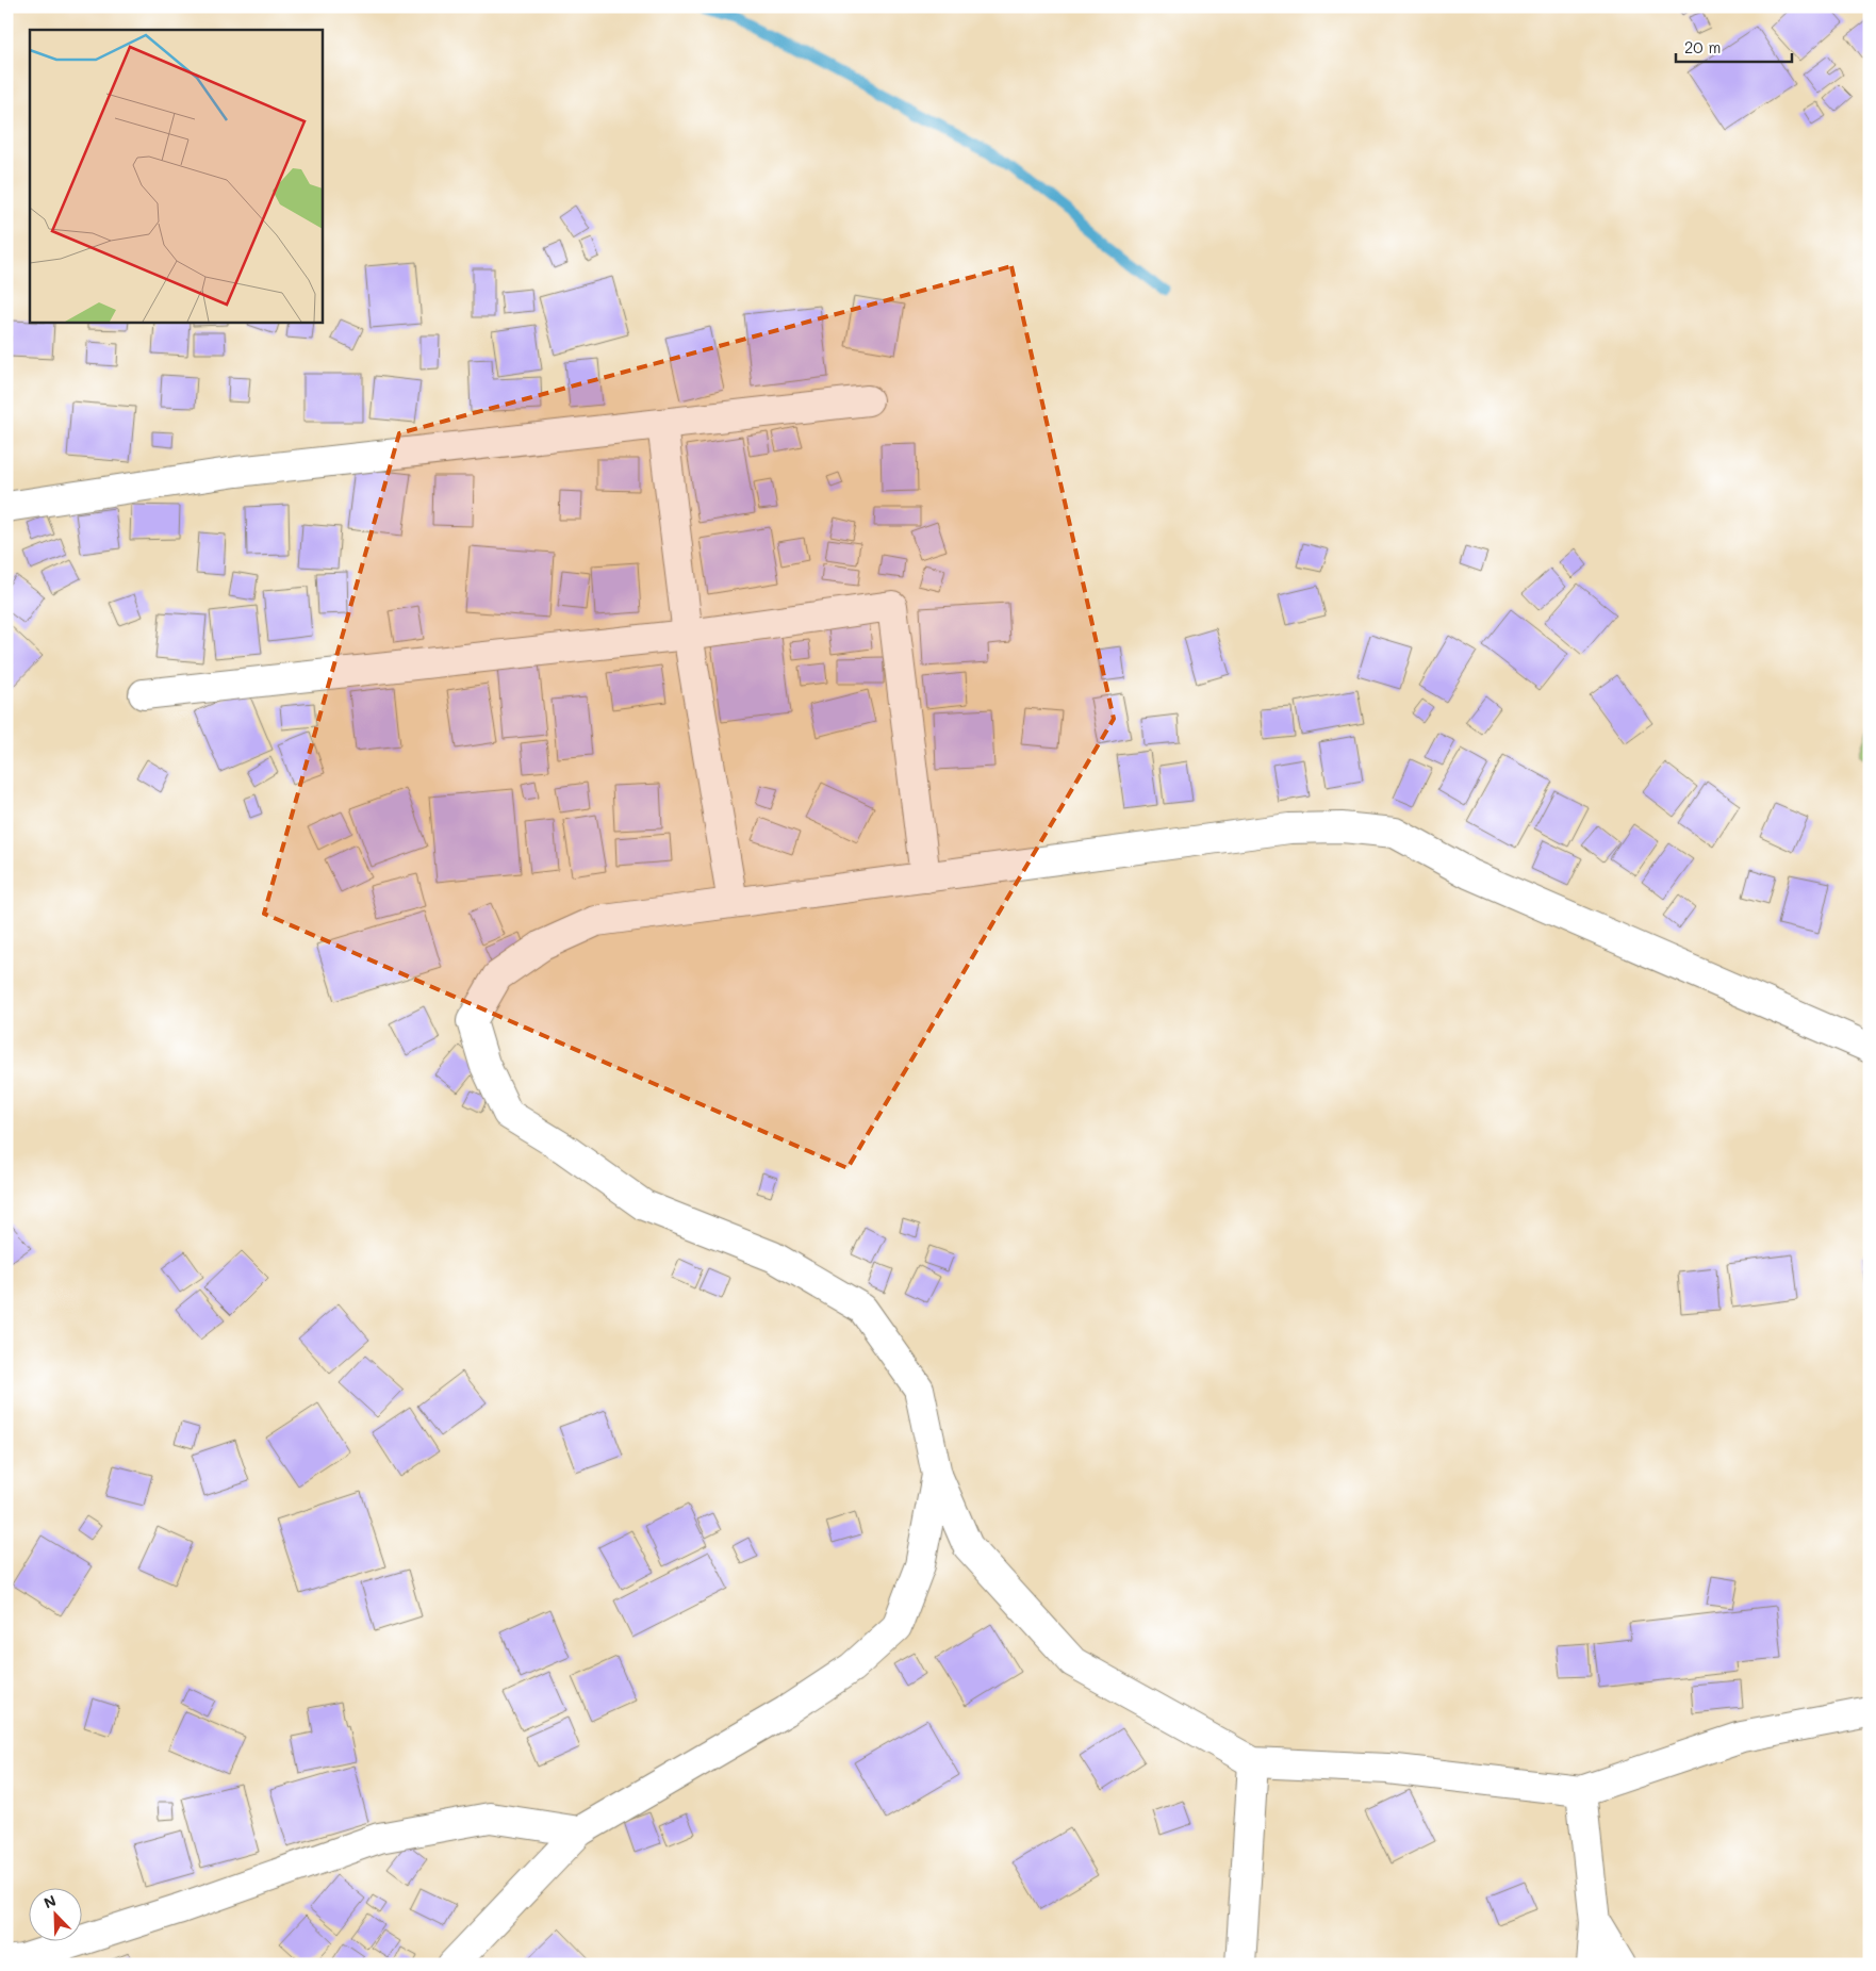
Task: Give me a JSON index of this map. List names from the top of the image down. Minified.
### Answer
{"scale_bar":"20 m","north":"top left"}
